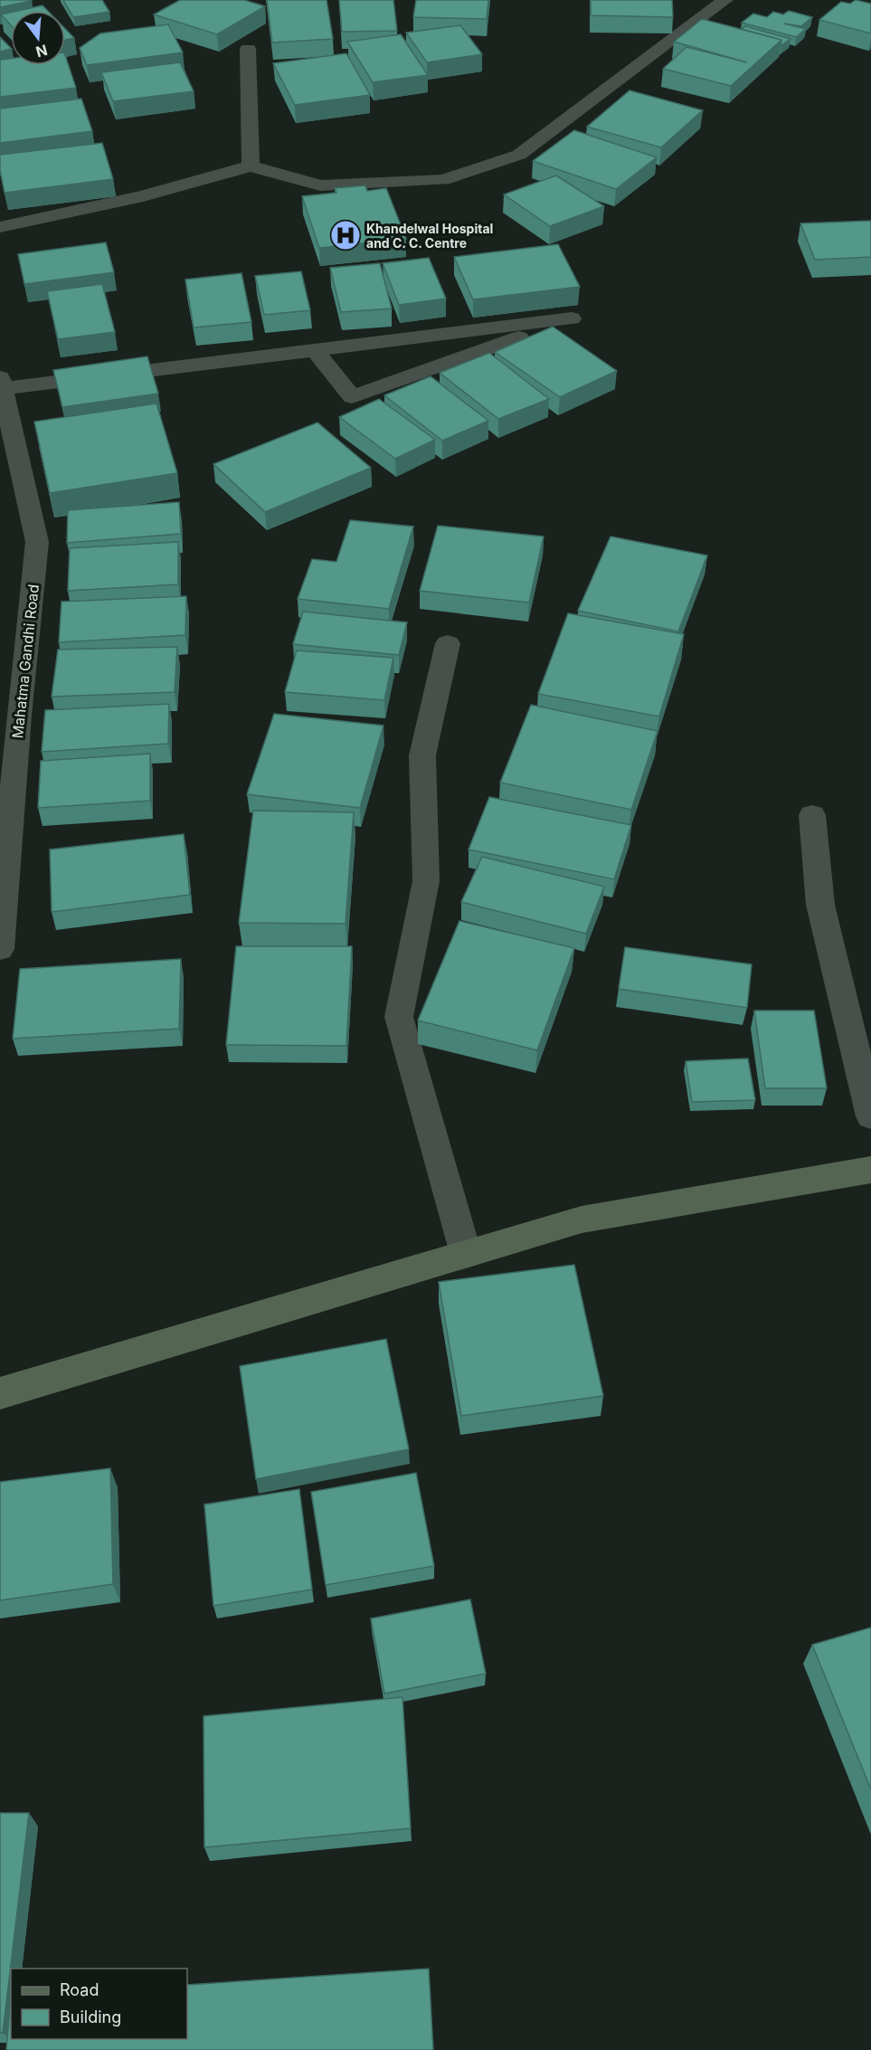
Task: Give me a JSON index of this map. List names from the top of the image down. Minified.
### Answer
{"streets":{"street":["Mahatma Gandhi Road"]},"places":{"hospital":["Khandelwal Hospital and C. C. Centre"]},"legend":["Road","Building"],"north":"bottom"}
